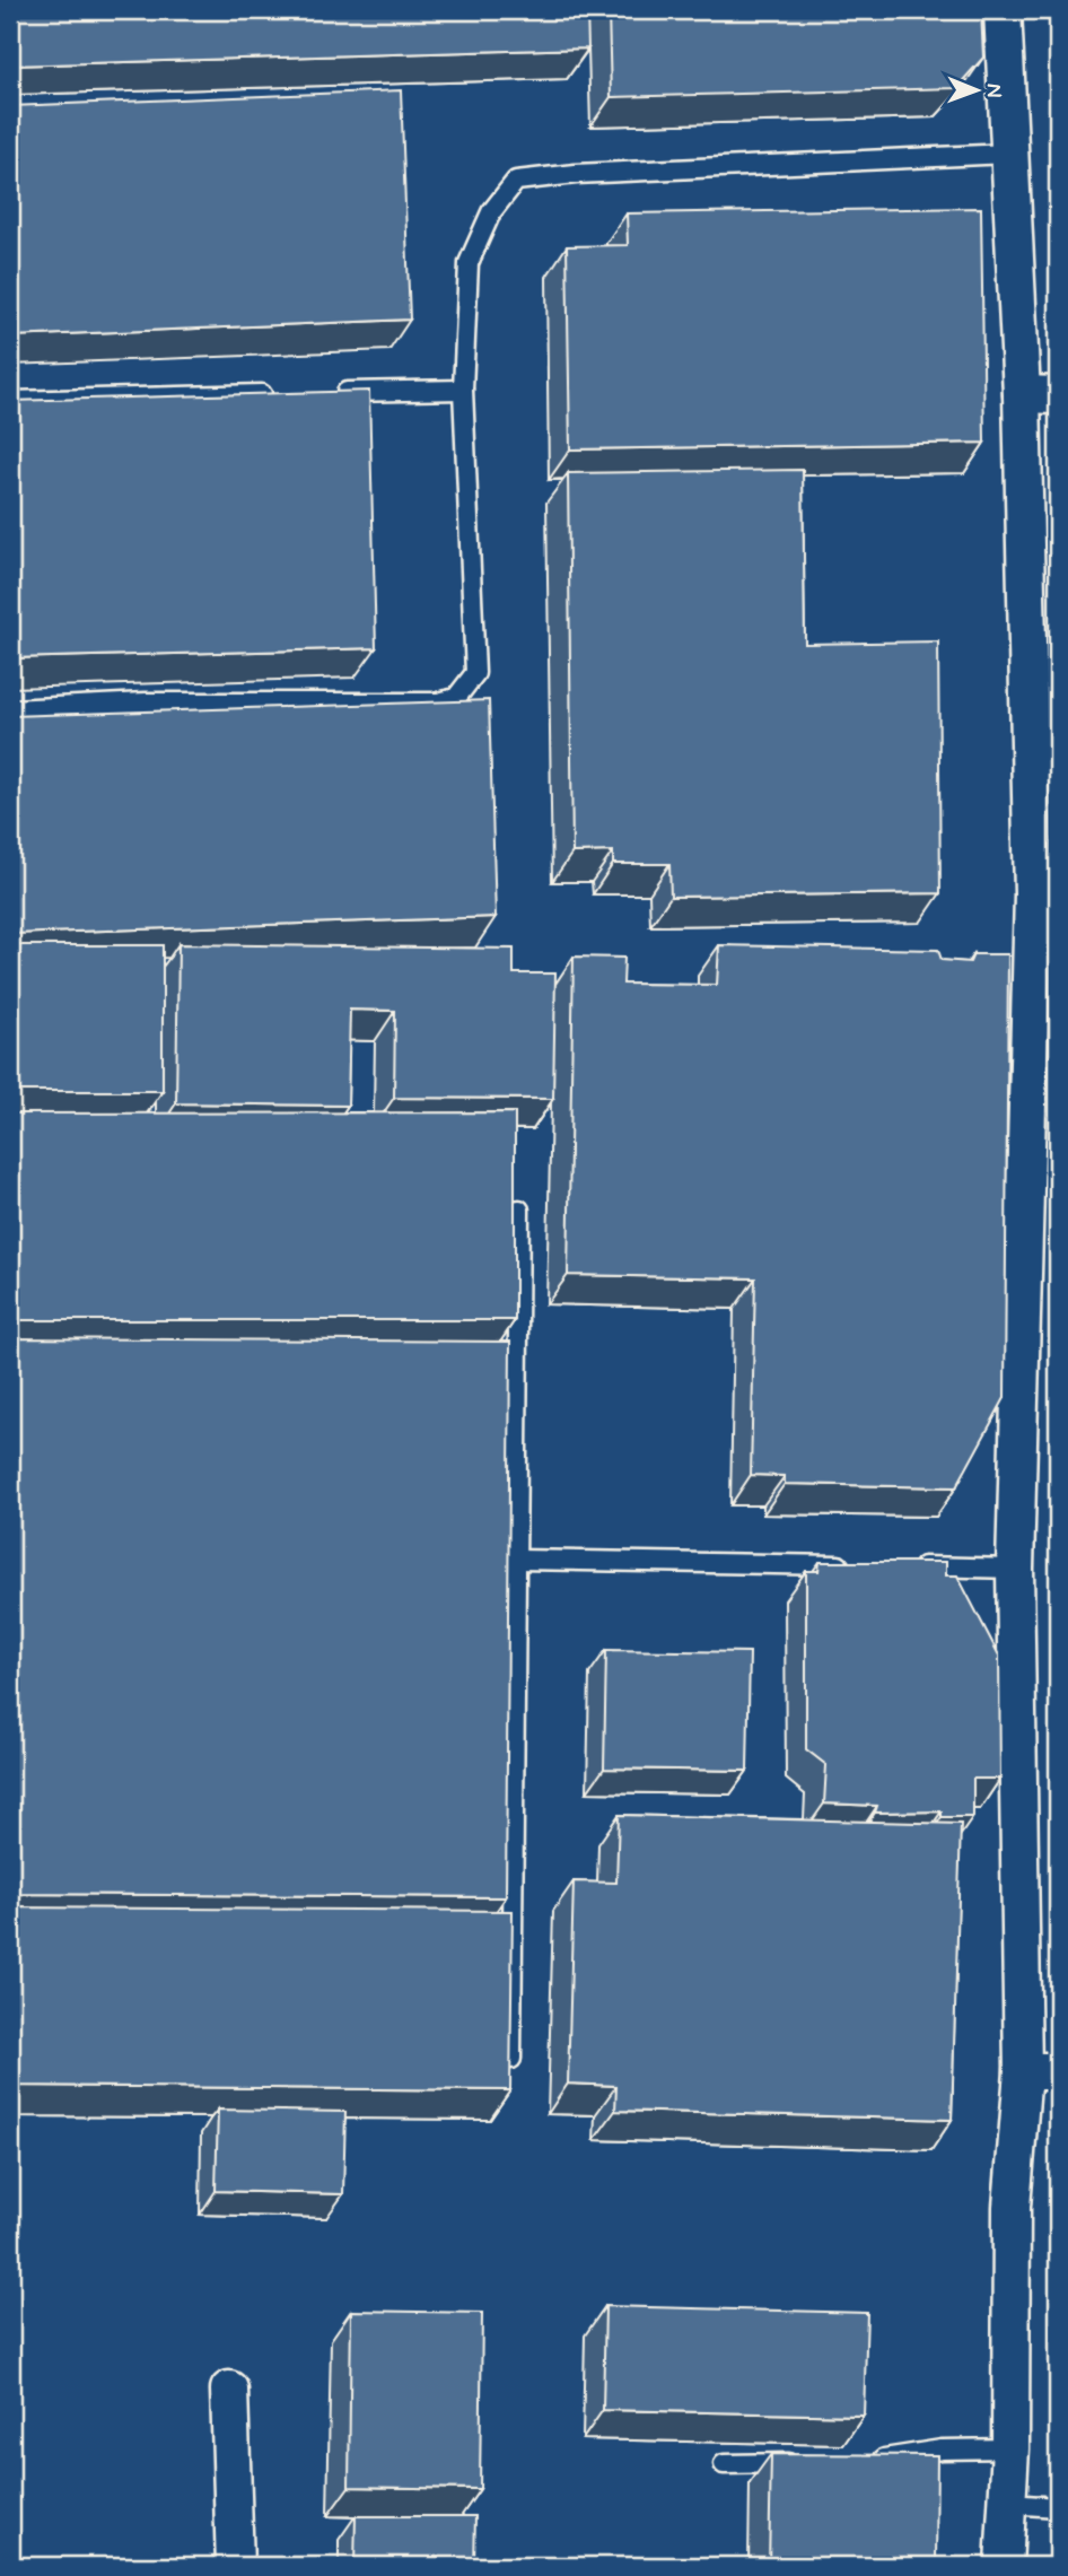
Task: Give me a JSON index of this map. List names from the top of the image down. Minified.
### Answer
{"north":"right"}
